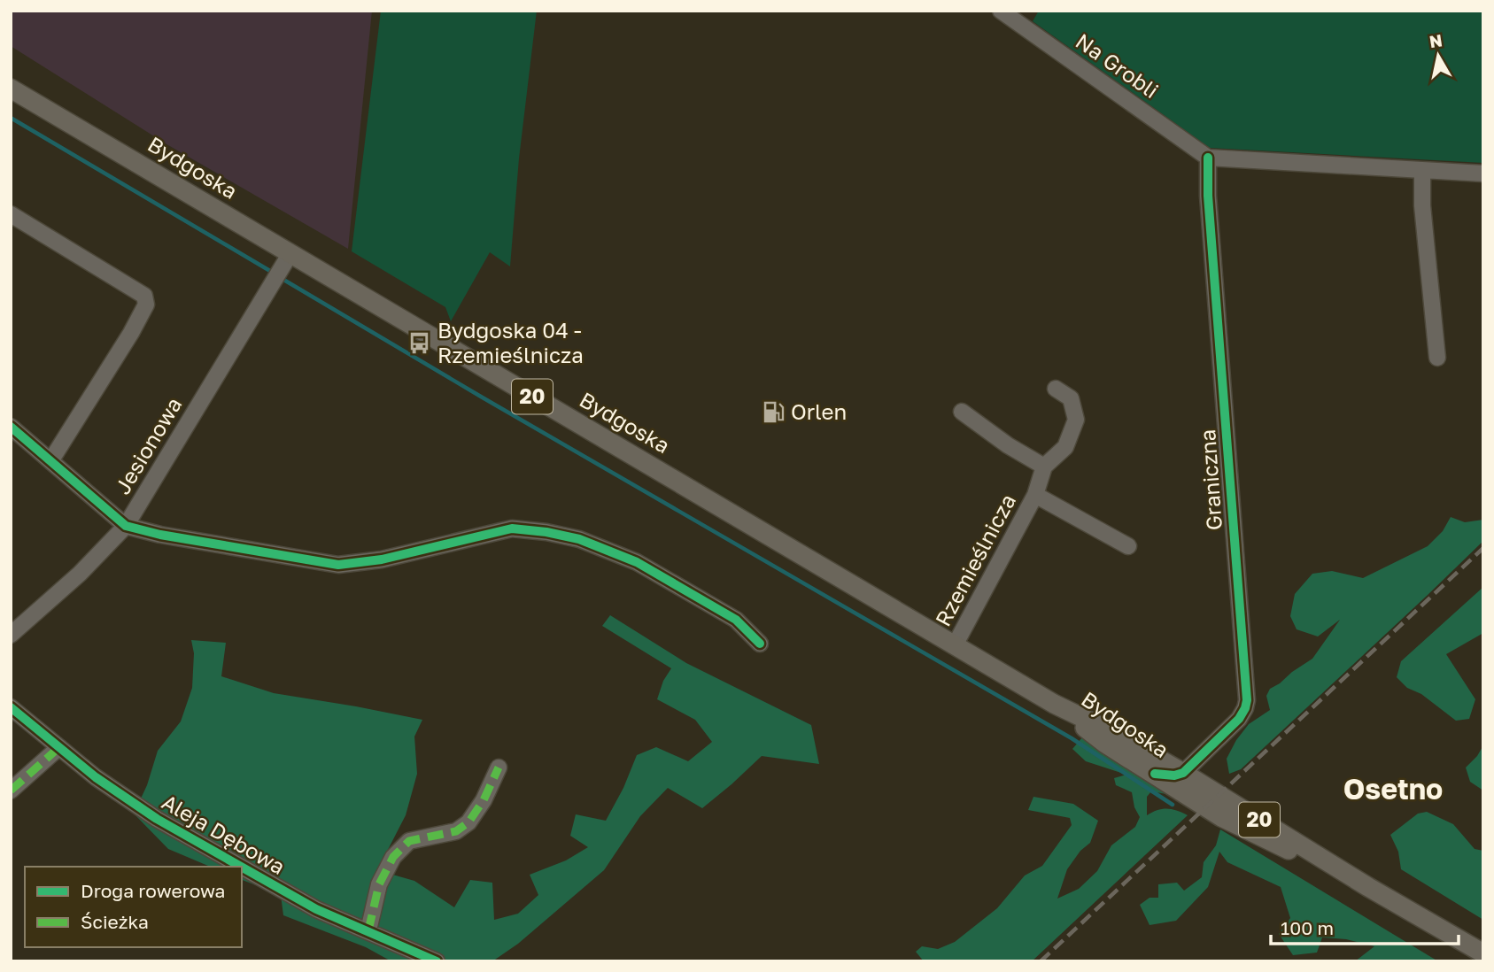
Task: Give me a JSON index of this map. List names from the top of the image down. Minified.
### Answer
{"streets":{"main road":["Bydgoska","20"],"street":["Na Grobli","Jesionowa","Graniczna","Rzemieślnicza","Aleja Dębowa"]},"crossings":[["Na Grobli","Graniczna"],["Bydgoska","Jesionowa"],["Bydgoska","Graniczna"],["Bydgoska","Rzemieślnicza"]],"districts":["Osetno"],"places":{"bus stop":["Bydgoska 04 - Rzemieślnicza"],"fuel station":["Orlen"]},"legend":["Droga rowerowa","Ścieżka"],"scale_bar":"100 m","north":"top"}
